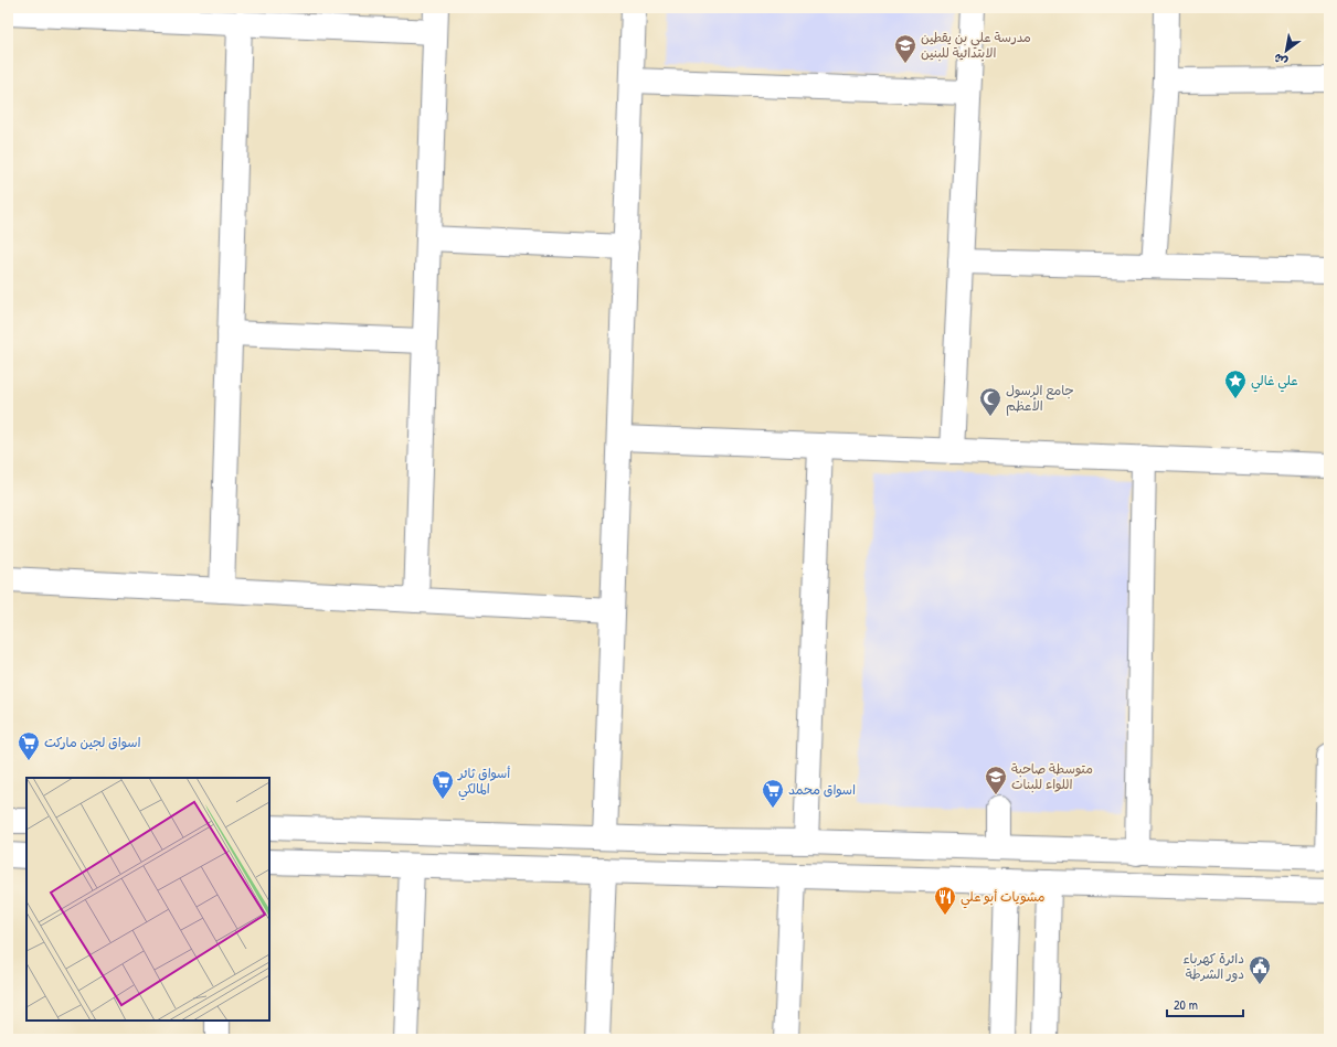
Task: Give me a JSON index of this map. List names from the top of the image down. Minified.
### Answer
{"places":{"school or university":["مدرسة علي بن يقطين الابتدائية للبنين","متوسطة صاحبة اللواء للبنات"],"place":["علي غالي"],"mosque":["جامع الرسول الأعظم"],"supermarket":["اسواق لجين ماركت","أسواق ثائر المالكي","اسواق محمد"],"restaurant":["مشويات أبو علي"],"public building":["دائرة كهرباء دور الشرطة"]},"scale_bar":"20 m","north":"bottom left"}
